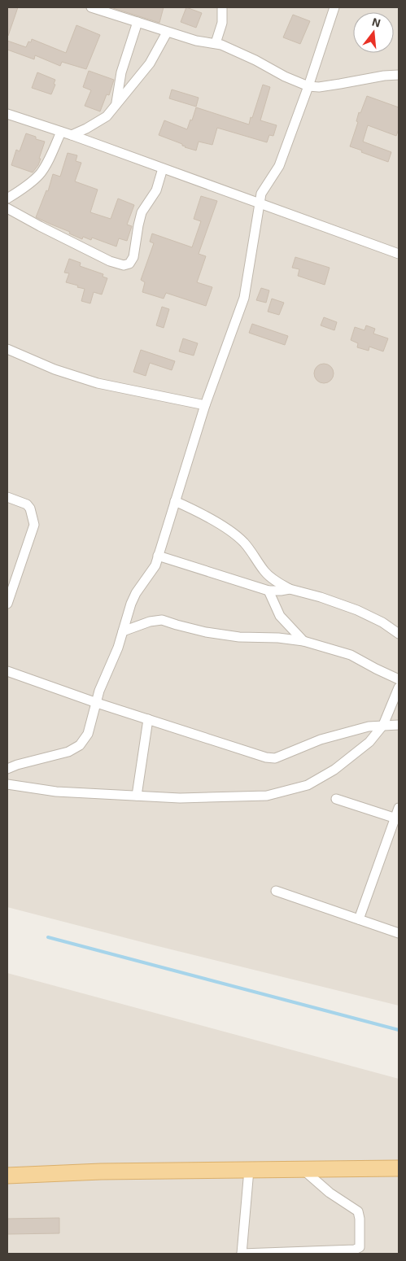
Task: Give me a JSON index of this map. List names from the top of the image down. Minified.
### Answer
{"north":"top"}
